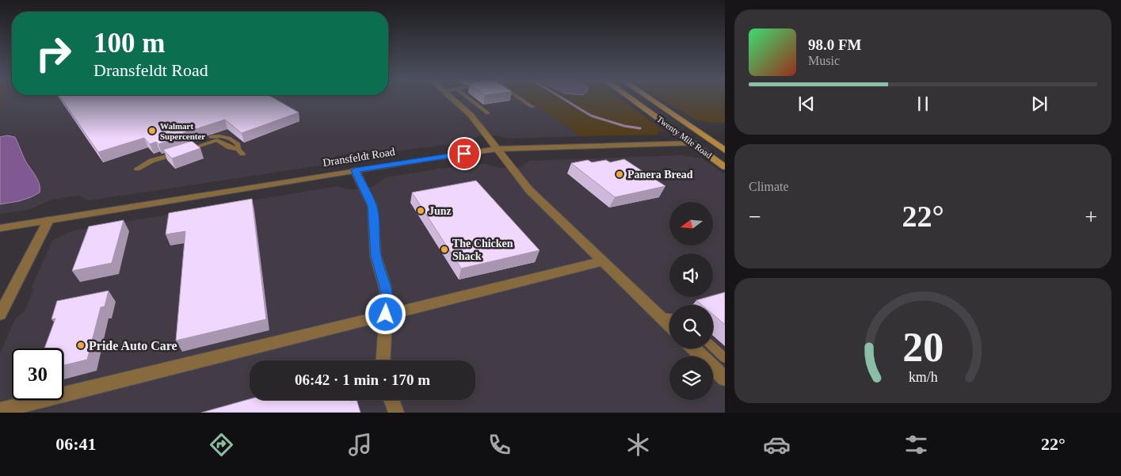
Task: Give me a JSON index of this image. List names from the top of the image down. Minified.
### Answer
{"streets":{"main road":["Twenty Mile Road","Dransfeldt Road"]},"crossings":[["Twenty Mile Road","Dransfeldt Road"]],"places":["Walmart Supercenter","Panera Bread","Junz","The Chicken Shack","Pride Auto Care"],"north":"left","page":{"turn":["100 m","Dransfeldt Road"],"song":["98.0 FM","Music"],"tile":"Climate","heat":["−","22°","+"],"limit":"30","trip":"06:42 · 1 min · 170 m","tabs":["06:41","22°"],"gauge":["20","km/h"]}}
